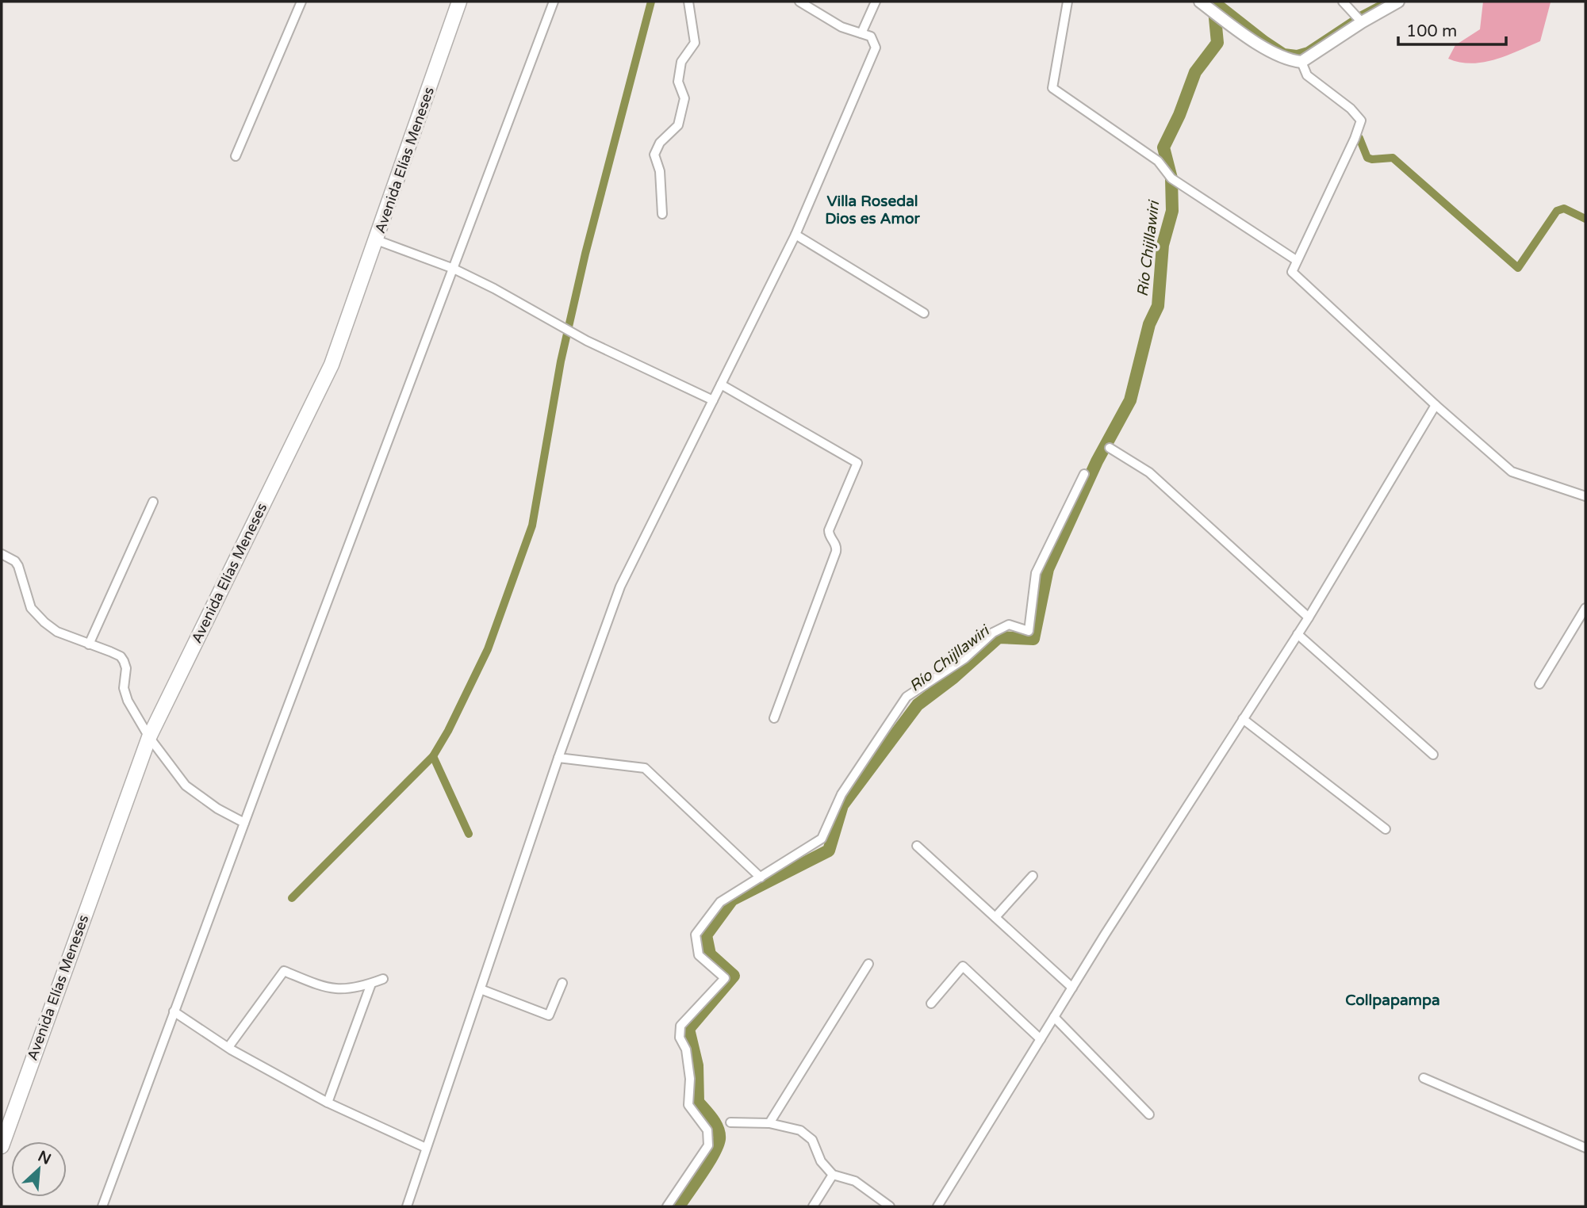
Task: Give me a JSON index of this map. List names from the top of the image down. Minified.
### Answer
{"streets":{"main road":["Avenida Elías Meneses"]},"districts":["Villa Rosedal Dios es Amor","Collpapampa"],"water":["Río Chijllawiri"],"scale_bar":"100 m","north":"top right"}
